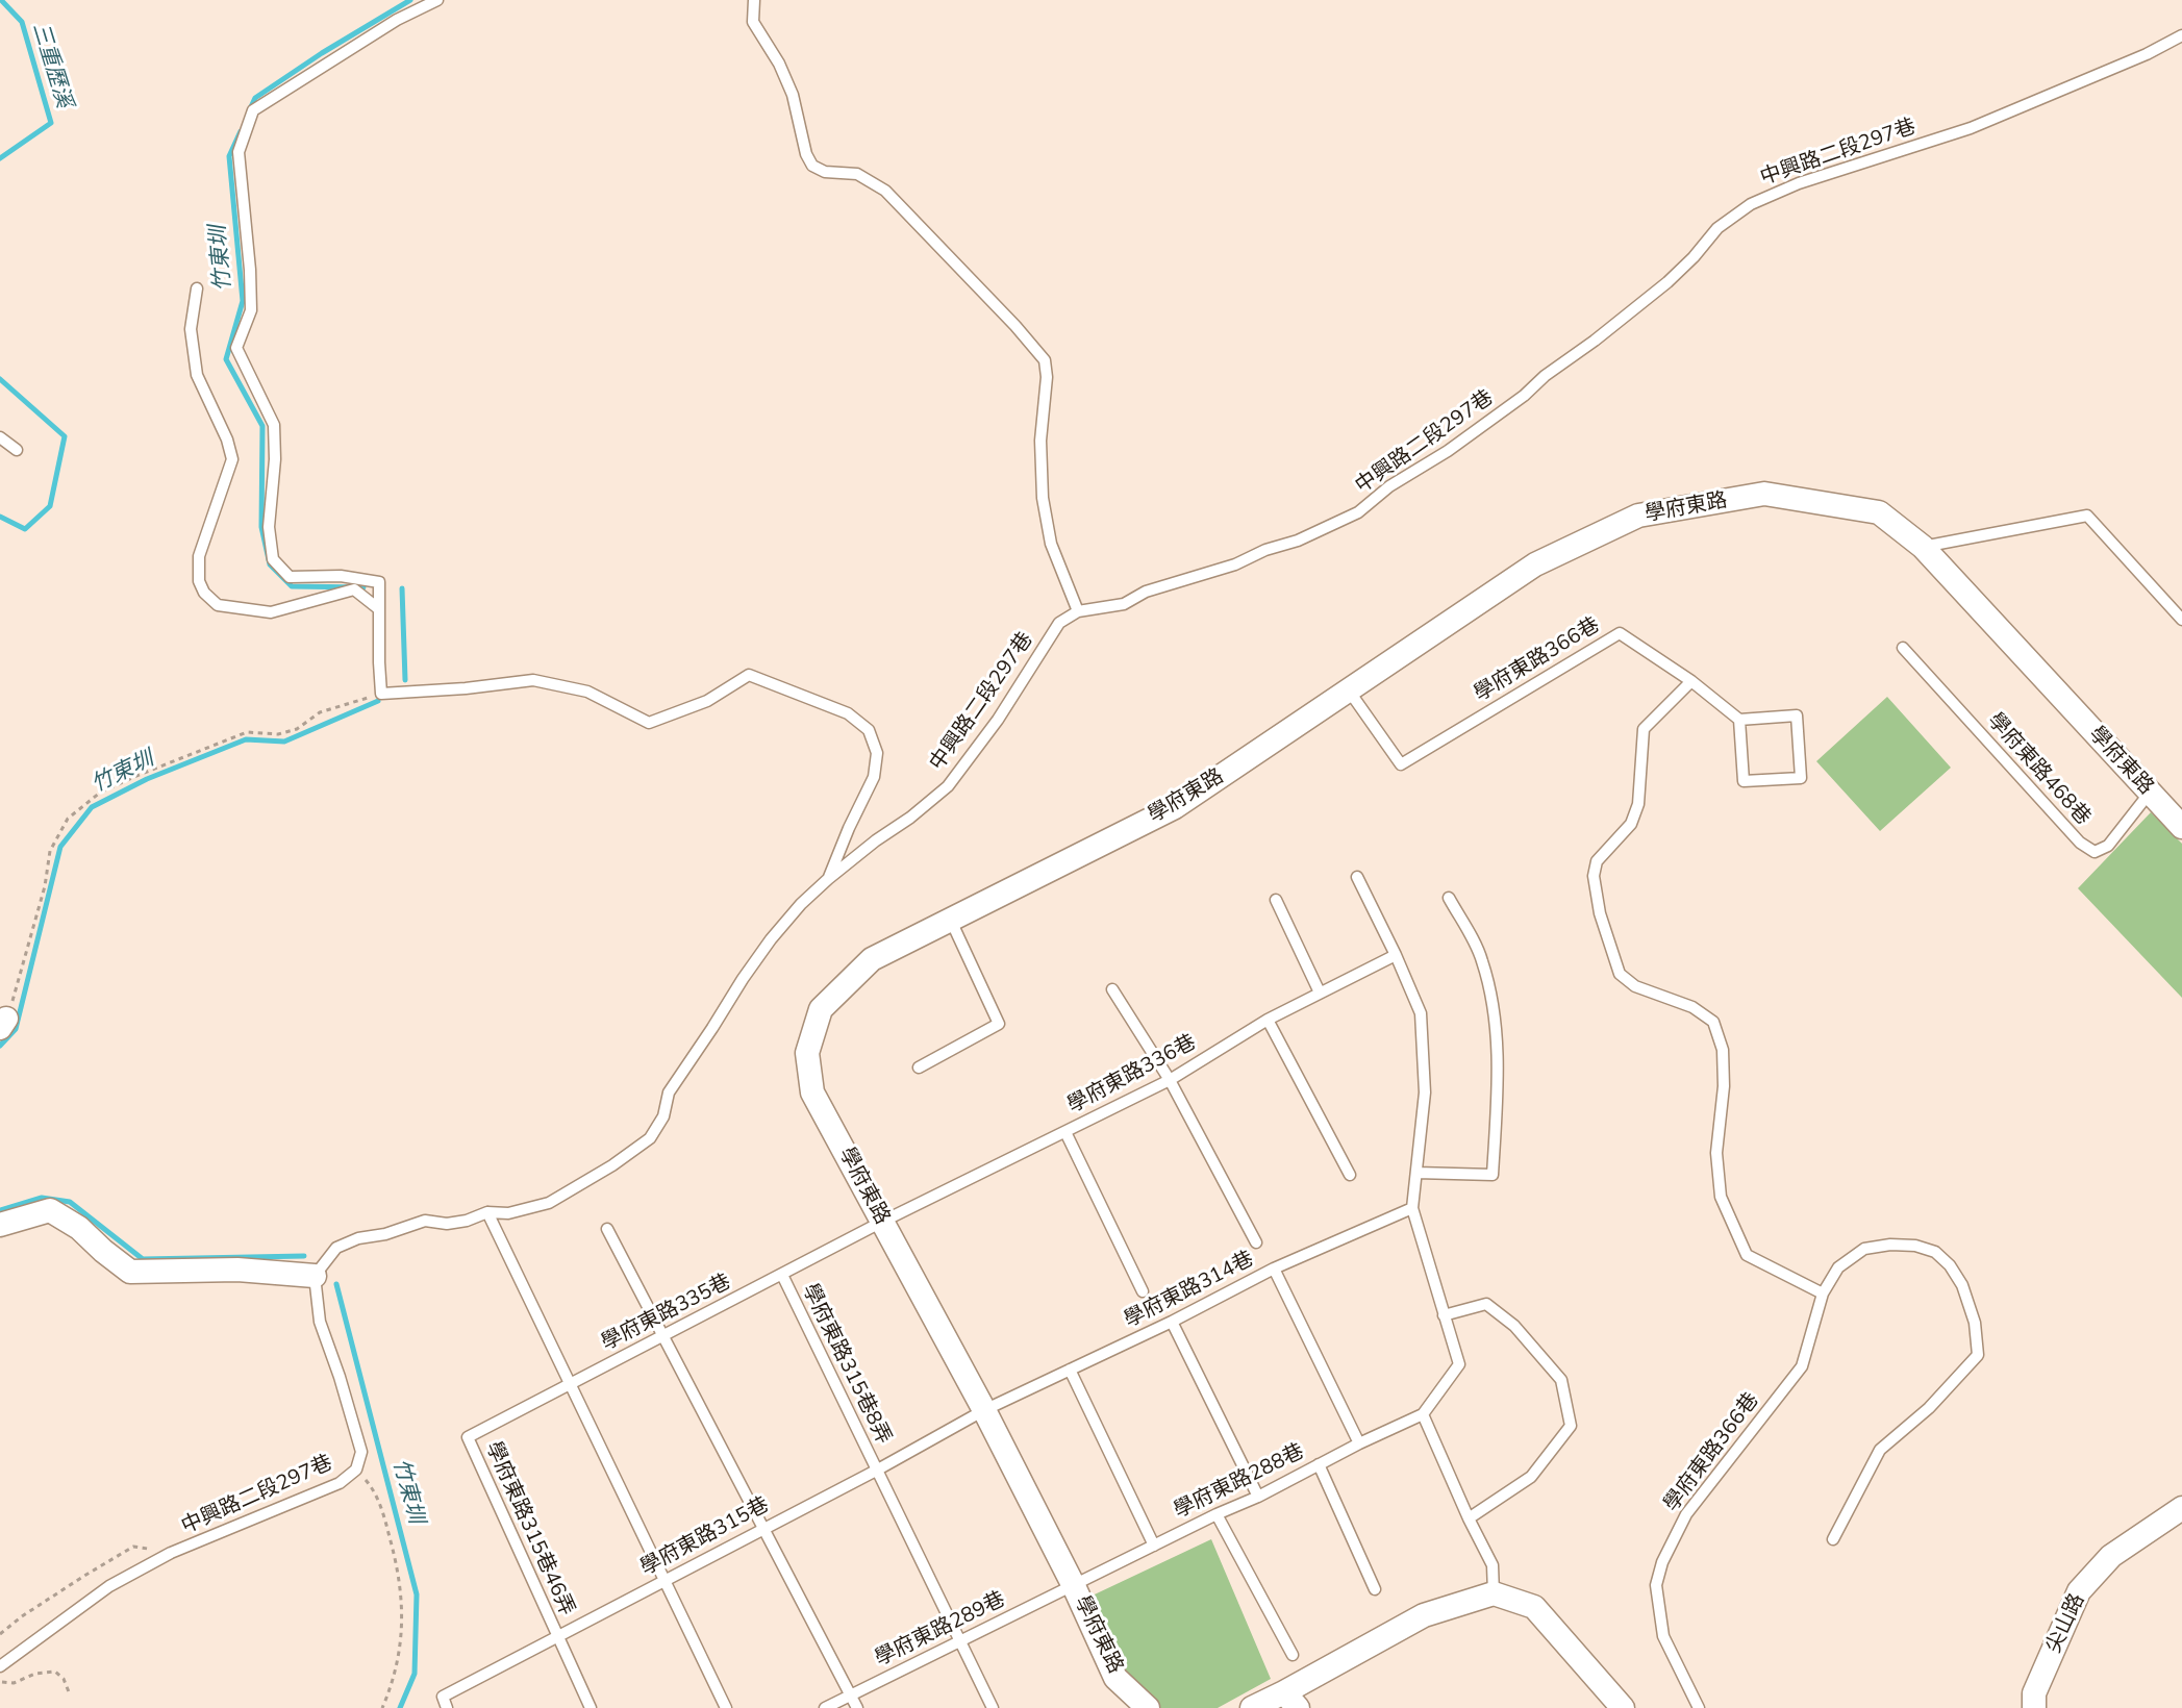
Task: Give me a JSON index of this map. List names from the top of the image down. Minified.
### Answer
{"streets":{"street":["學府東路","尖山路"],"lane":["中興路二段297巷","學府東路366巷","學府東路468巷","學府東路336巷","學府東路314巷","學府東路335巷","學府東路315巷8弄","學府東路288巷","學府東路315巷46弄","學府東路315巷","學府東路289巷"]},"crossings":[["學府東路","學府東路366巷"],["學府東路","學府東路468巷"],["學府東路","學府東路336巷"],["學府東路","學府東路314巷"],["學府東路","學府東路335巷"],["學府東路","學府東路288巷"],["學府東路","學府東路315巷"],["學府東路","學府東路289巷"],["學府東路336巷","學府東路335巷"],["學府東路314巷","學府東路315巷"],["學府東路335巷","學府東路315巷8弄"],["學府東路335巷","學府東路315巷46弄"],["學府東路315巷8弄","學府東路315巷"],["學府東路315巷8弄","學府東路289巷"],["學府東路288巷","學府東路289巷"],["學府東路315巷46弄","學府東路315巷"]],"water":["三重歷溪","竹東圳"]}
